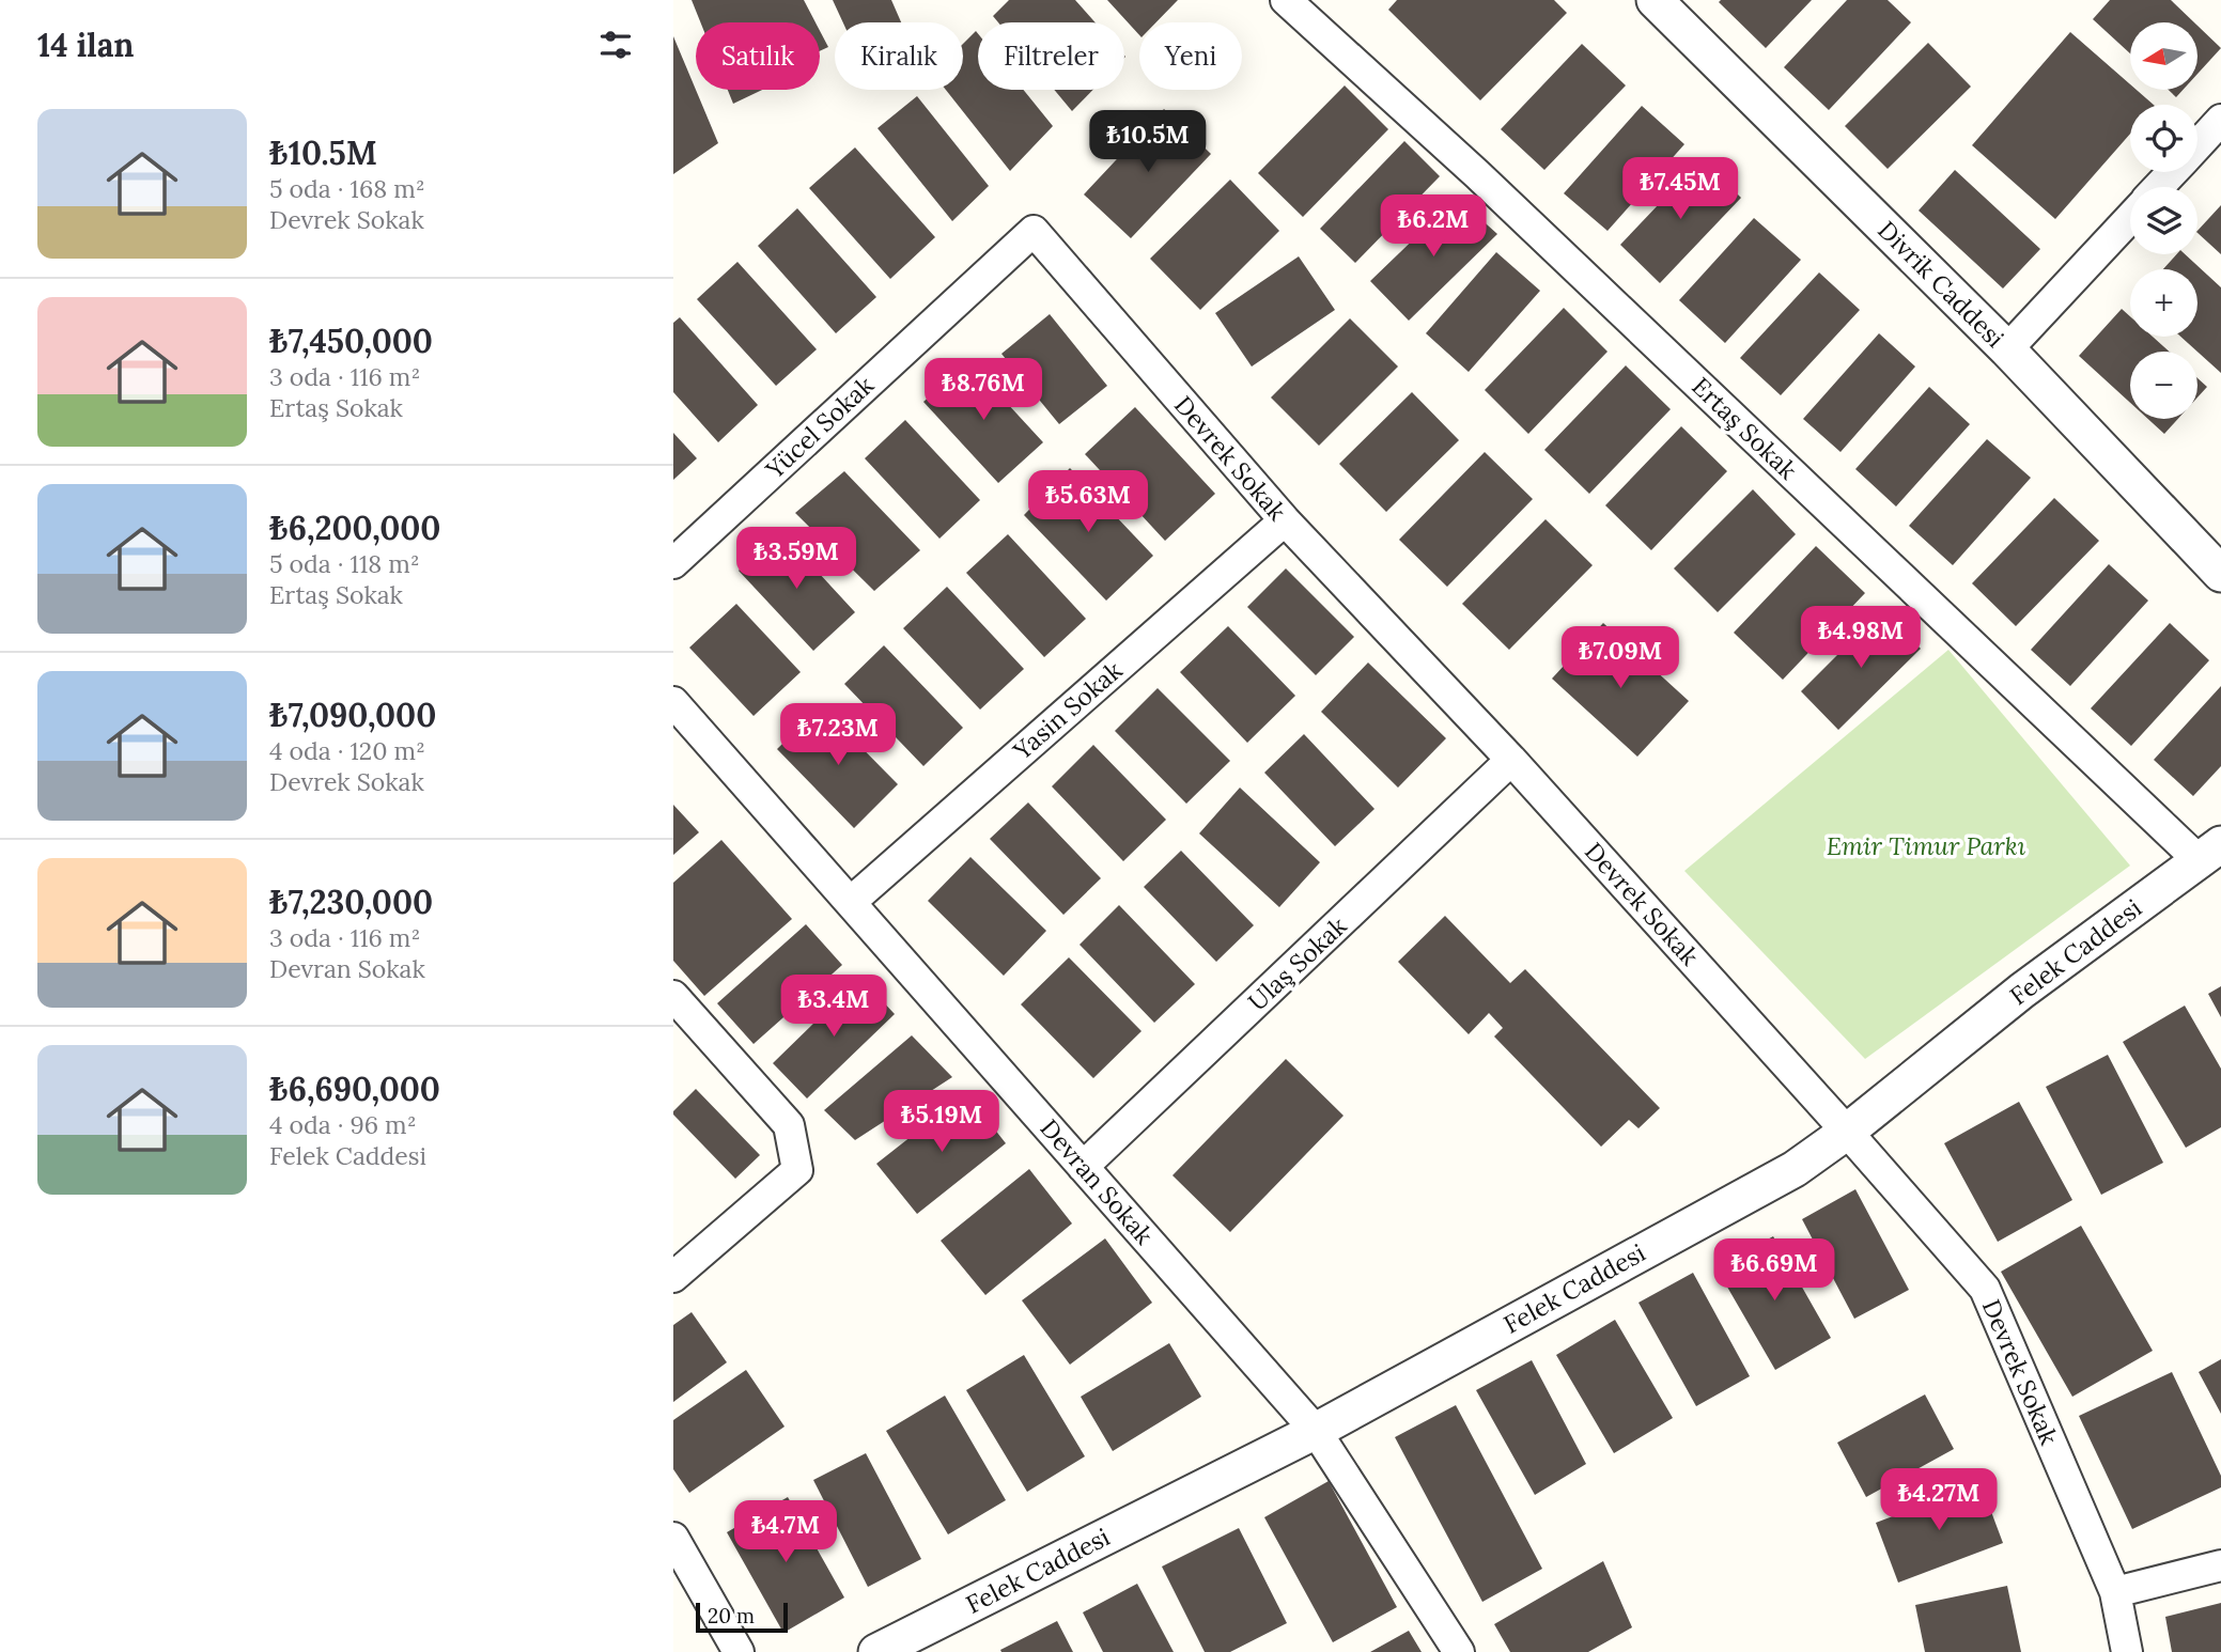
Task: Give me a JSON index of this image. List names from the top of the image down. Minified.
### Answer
{"streets":{"street":["Divrik Caddesi","Yücel Sokak","Ertaş Sokak","Devrek Sokak","Yasin Sokak","Felek Caddesi","Ulaş Sokak","Devran Sokak"]},"crossings":[["Yücel Sokak","Devrek Sokak"],["Ertaş Sokak","Felek Caddesi"],["Devrek Sokak","Yasin Sokak"],["Devrek Sokak","Felek Caddesi"],["Devrek Sokak","Ulaş Sokak"],["Yasin Sokak","Devran Sokak"],["Felek Caddesi","Devran Sokak"],["Ulaş Sokak","Devran Sokak"]],"parks":["Emir Timur Parkı"],"scale_bar":"20 m","north":"left","page":{"heading":"14 ilan","map_buttons":["+","−"],"chip":["Satılık","Kiralık","Filtreler","Yeni"],"list":[{"name":"₺10.5M","note":"5 oda · 168 m² · Devrek Sokak"},{"name":"₺7,450,000","note":"3 oda · 116 m² · Ertaş Sokak"},{"name":"₺6,200,000","note":"5 oda · 118 m² · Ertaş Sokak"},{"name":"₺7,090,000","note":"4 oda · 120 m² · Devrek Sokak"},{"name":"₺7,230,000","note":"3 oda · 116 m² · Devran Sokak"},{"name":"₺6,690,000","note":"4 oda · 96 m² · Felek Caddesi"}],"price":["₺10.5M","₺7.45M","₺6.2M","₺8.76M","₺5.63M","₺3.59M","₺4.98M","₺7.09M","₺7.23M","₺3.4M","₺5.19M","₺6.69M","₺4.27M","₺4.7M"],"scale":"20 m"}}
